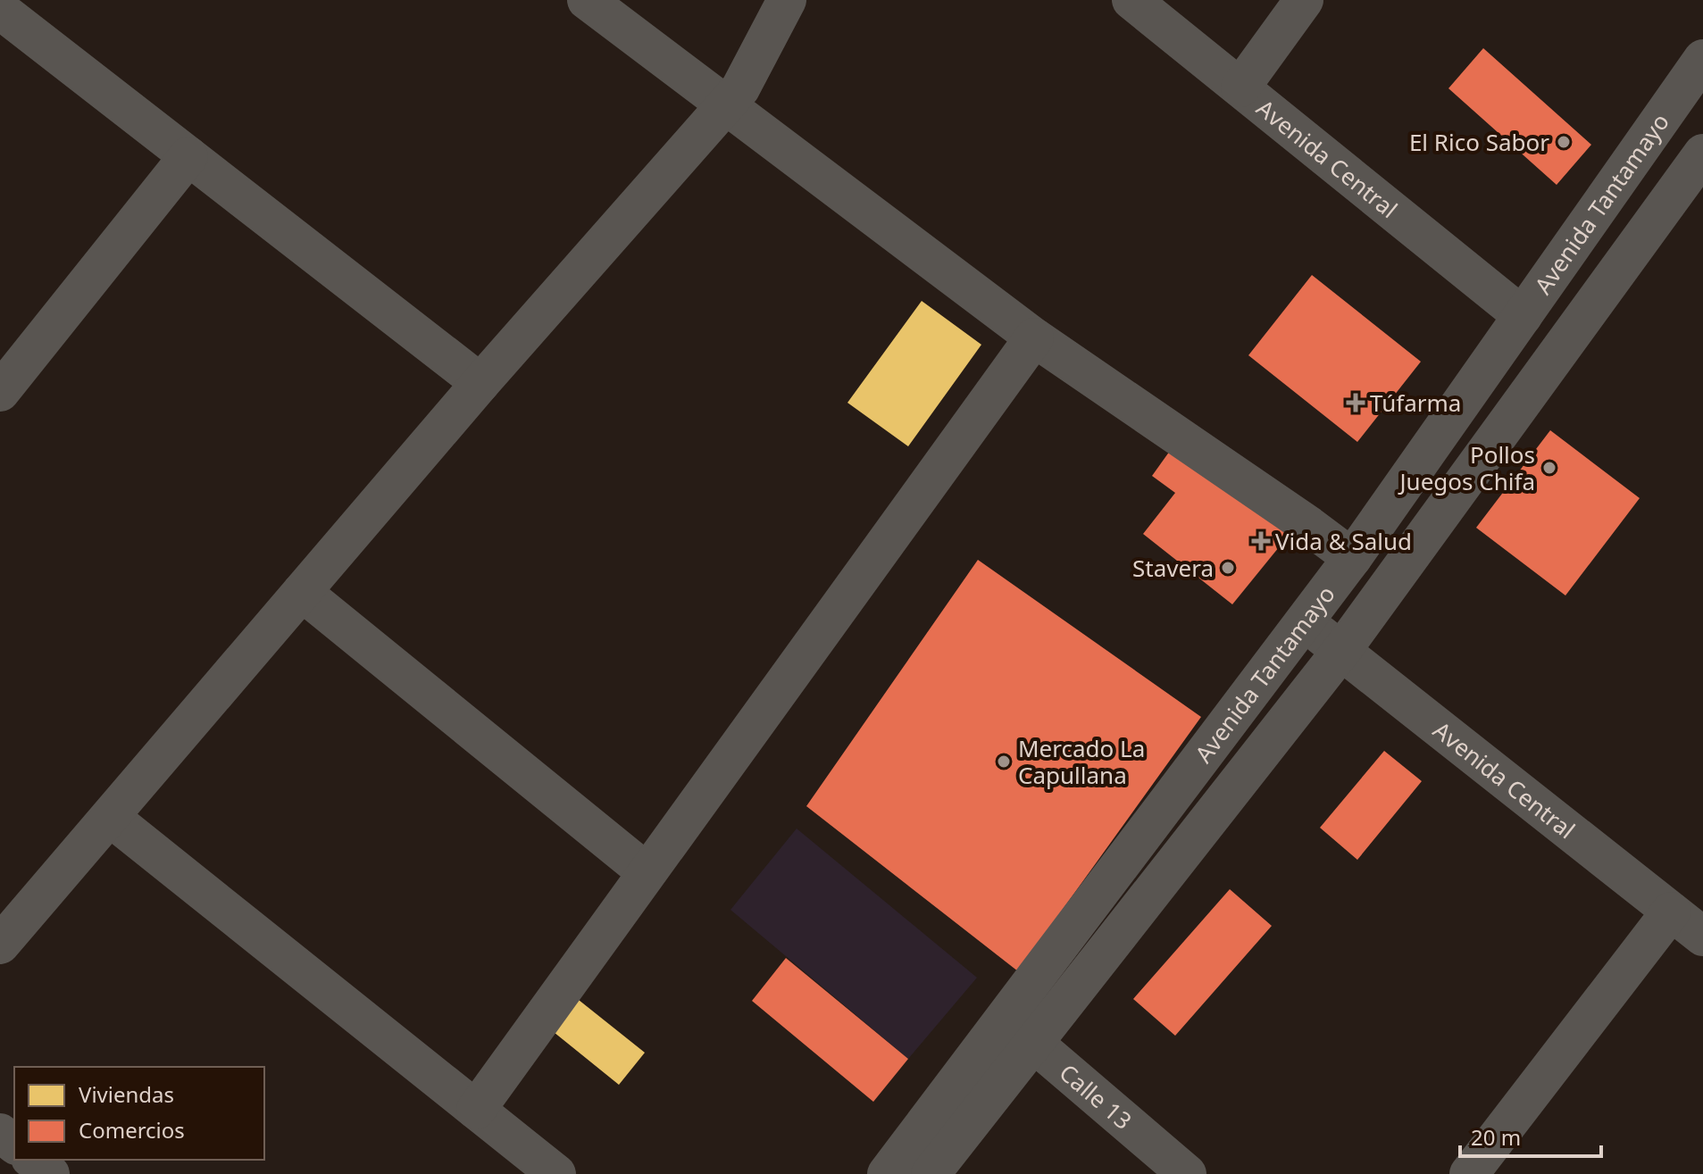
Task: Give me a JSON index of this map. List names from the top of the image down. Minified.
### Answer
{"streets":{"street":["Avenida Central","Avenida Tantamayo","Calle 13"]},"crossings":[["Avenida Central","Avenida Tantamayo"],["Avenida Tantamayo","Calle 13"]],"places":{"other":["El Rico Sabor","Pollos Juegos Chifa","Stavera","Mercado La Capullana"],"health":["Túfarma","Vida & Salud"]},"legend":["Viviendas","Comercios"],"scale_bar":"20 m"}
